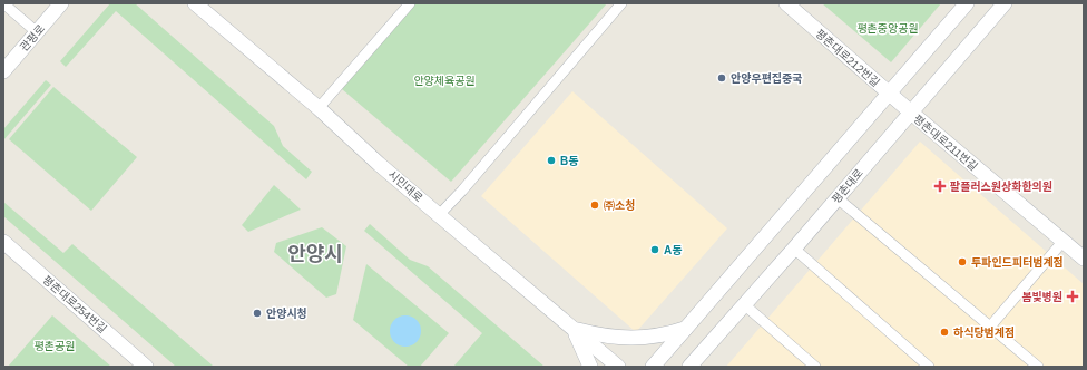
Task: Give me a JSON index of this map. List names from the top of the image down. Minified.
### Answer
{"streets":{"street":["관평로","평촌대로212번길","평촌대로211번길","시민대로","평촌대로","평촌대로254번길"]},"crossings":[["평촌대로212번길","평촌대로211번길"],["평촌대로212번길","평촌대로"],["평촌대로211번길","평촌대로"]],"districts":["안양시"],"parks":["평촌중앙공원","안양체육공원","평촌공원"],"places":{"other":["안양우편집중국","B동","㈜소청","A동","투파인드피터범계점","안양시청","하식당범계점"],"health":["팔플러스원상화한의원","봄빛병원"]}}
